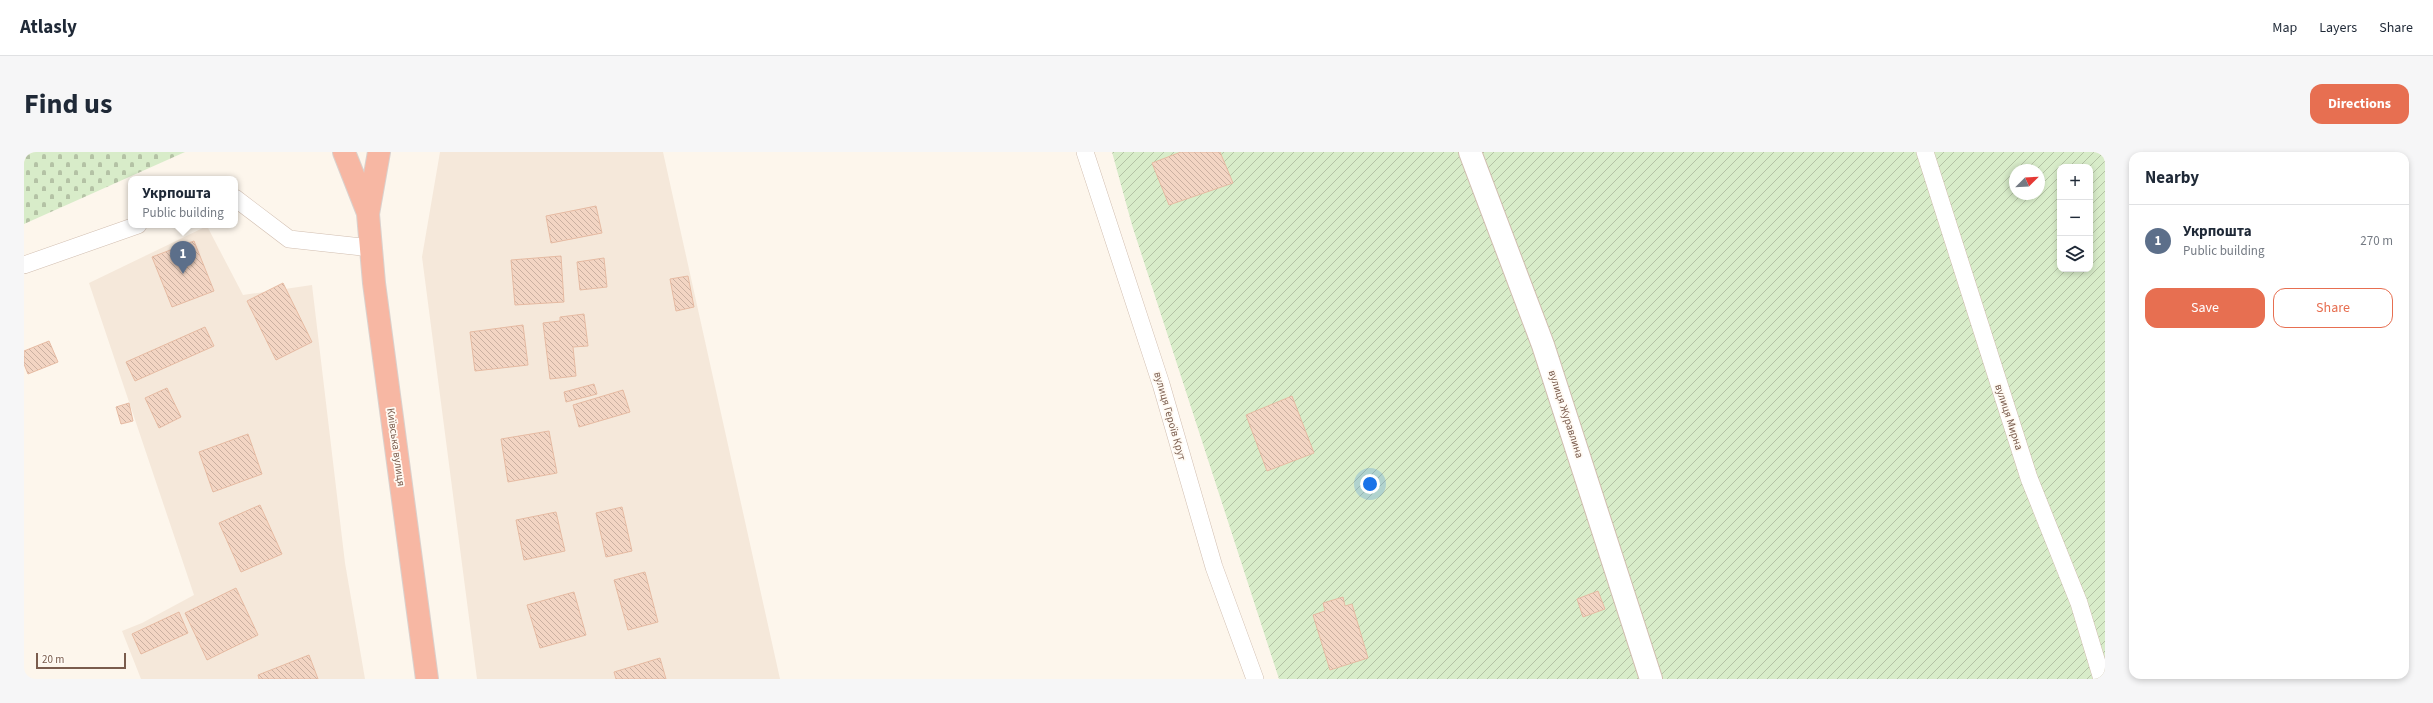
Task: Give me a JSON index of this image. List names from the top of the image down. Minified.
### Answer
{"streets":{"highway":["Київська вулиця"],"street":["вулиця Журавлина"],"lane":["вулиця Героїв Крут","вулиця Мирна"]},"scale_bar":"20 m","north":"top right","page":{"header":"Atlasly","nav":["Map","Layers","Share"],"title":"Find us","buttons":["Directions",["Save","Share"]],"heading":"Nearby","map_buttons":["+","−"],"popup":["Укрпошта","Public building"],"list":[{"mark":"1","name":"Укрпошта","note":"Public building","value":"270 m"}],"pins":"1","scale":"20 m"}}
